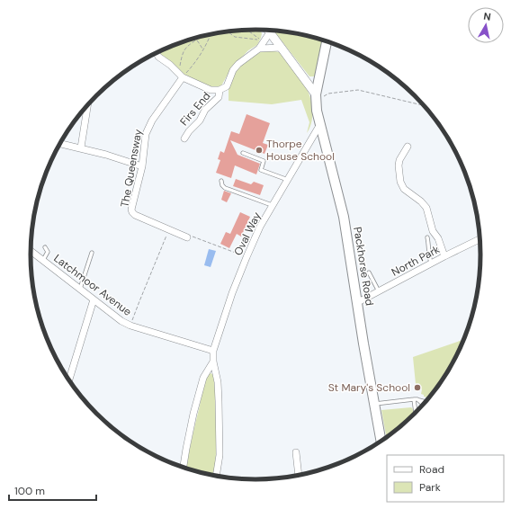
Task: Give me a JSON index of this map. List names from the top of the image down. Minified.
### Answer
{"streets":{"main road":["Packhorse Road"],"street":["Firs End","The Queensway","Oval Way","North Park","Latchmoor Avenue"]},"crossings":[["Oval Way","Packhorse Road"],["Oval Way","Latchmoor Avenue"],["North Park","Packhorse Road"]],"places":["Thorpe House School","St Mary's School"],"legend":["Road","Park"],"scale_bar":"100 m","north":"top"}
